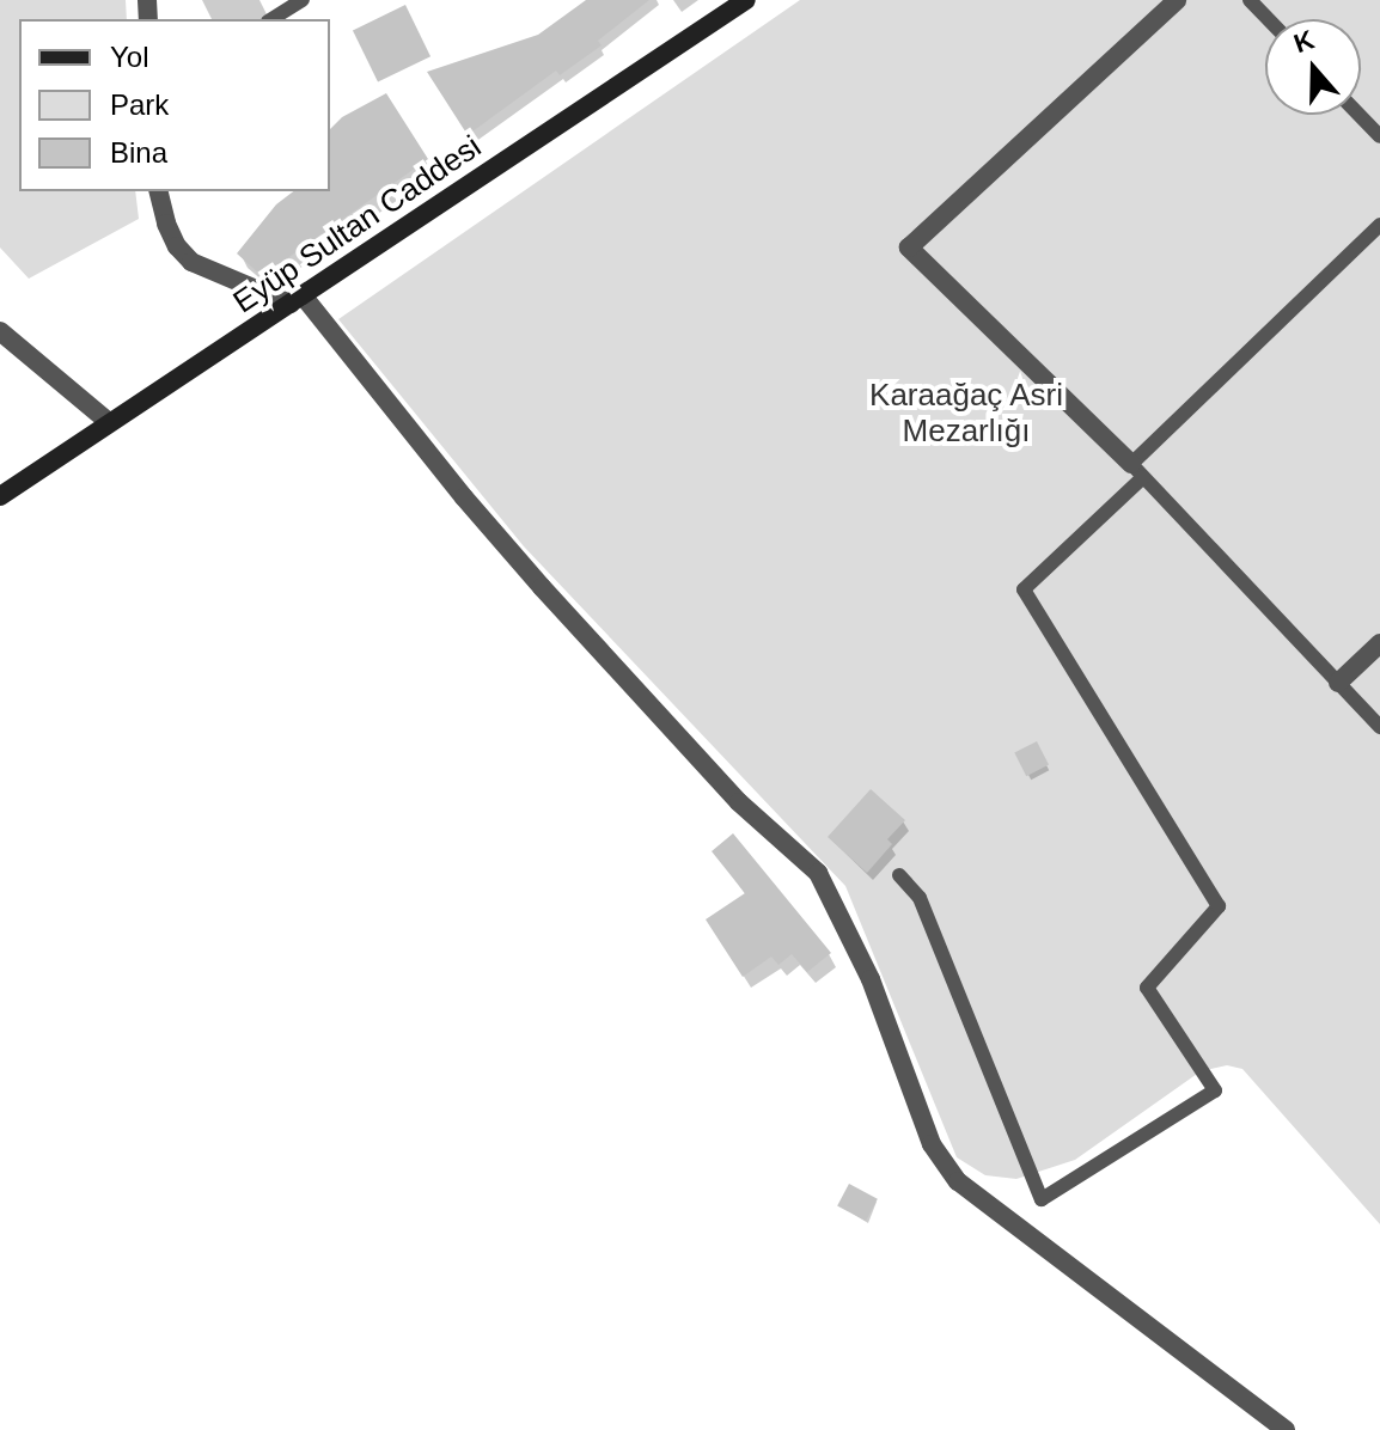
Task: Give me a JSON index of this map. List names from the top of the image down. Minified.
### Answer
{"streets":{"main road":["Eyüp Sultan Caddesi"]},"parks":["Karaağaç Asri Mezarlığı"],"legend":["Yol","Park","Bina"],"north":"top"}
